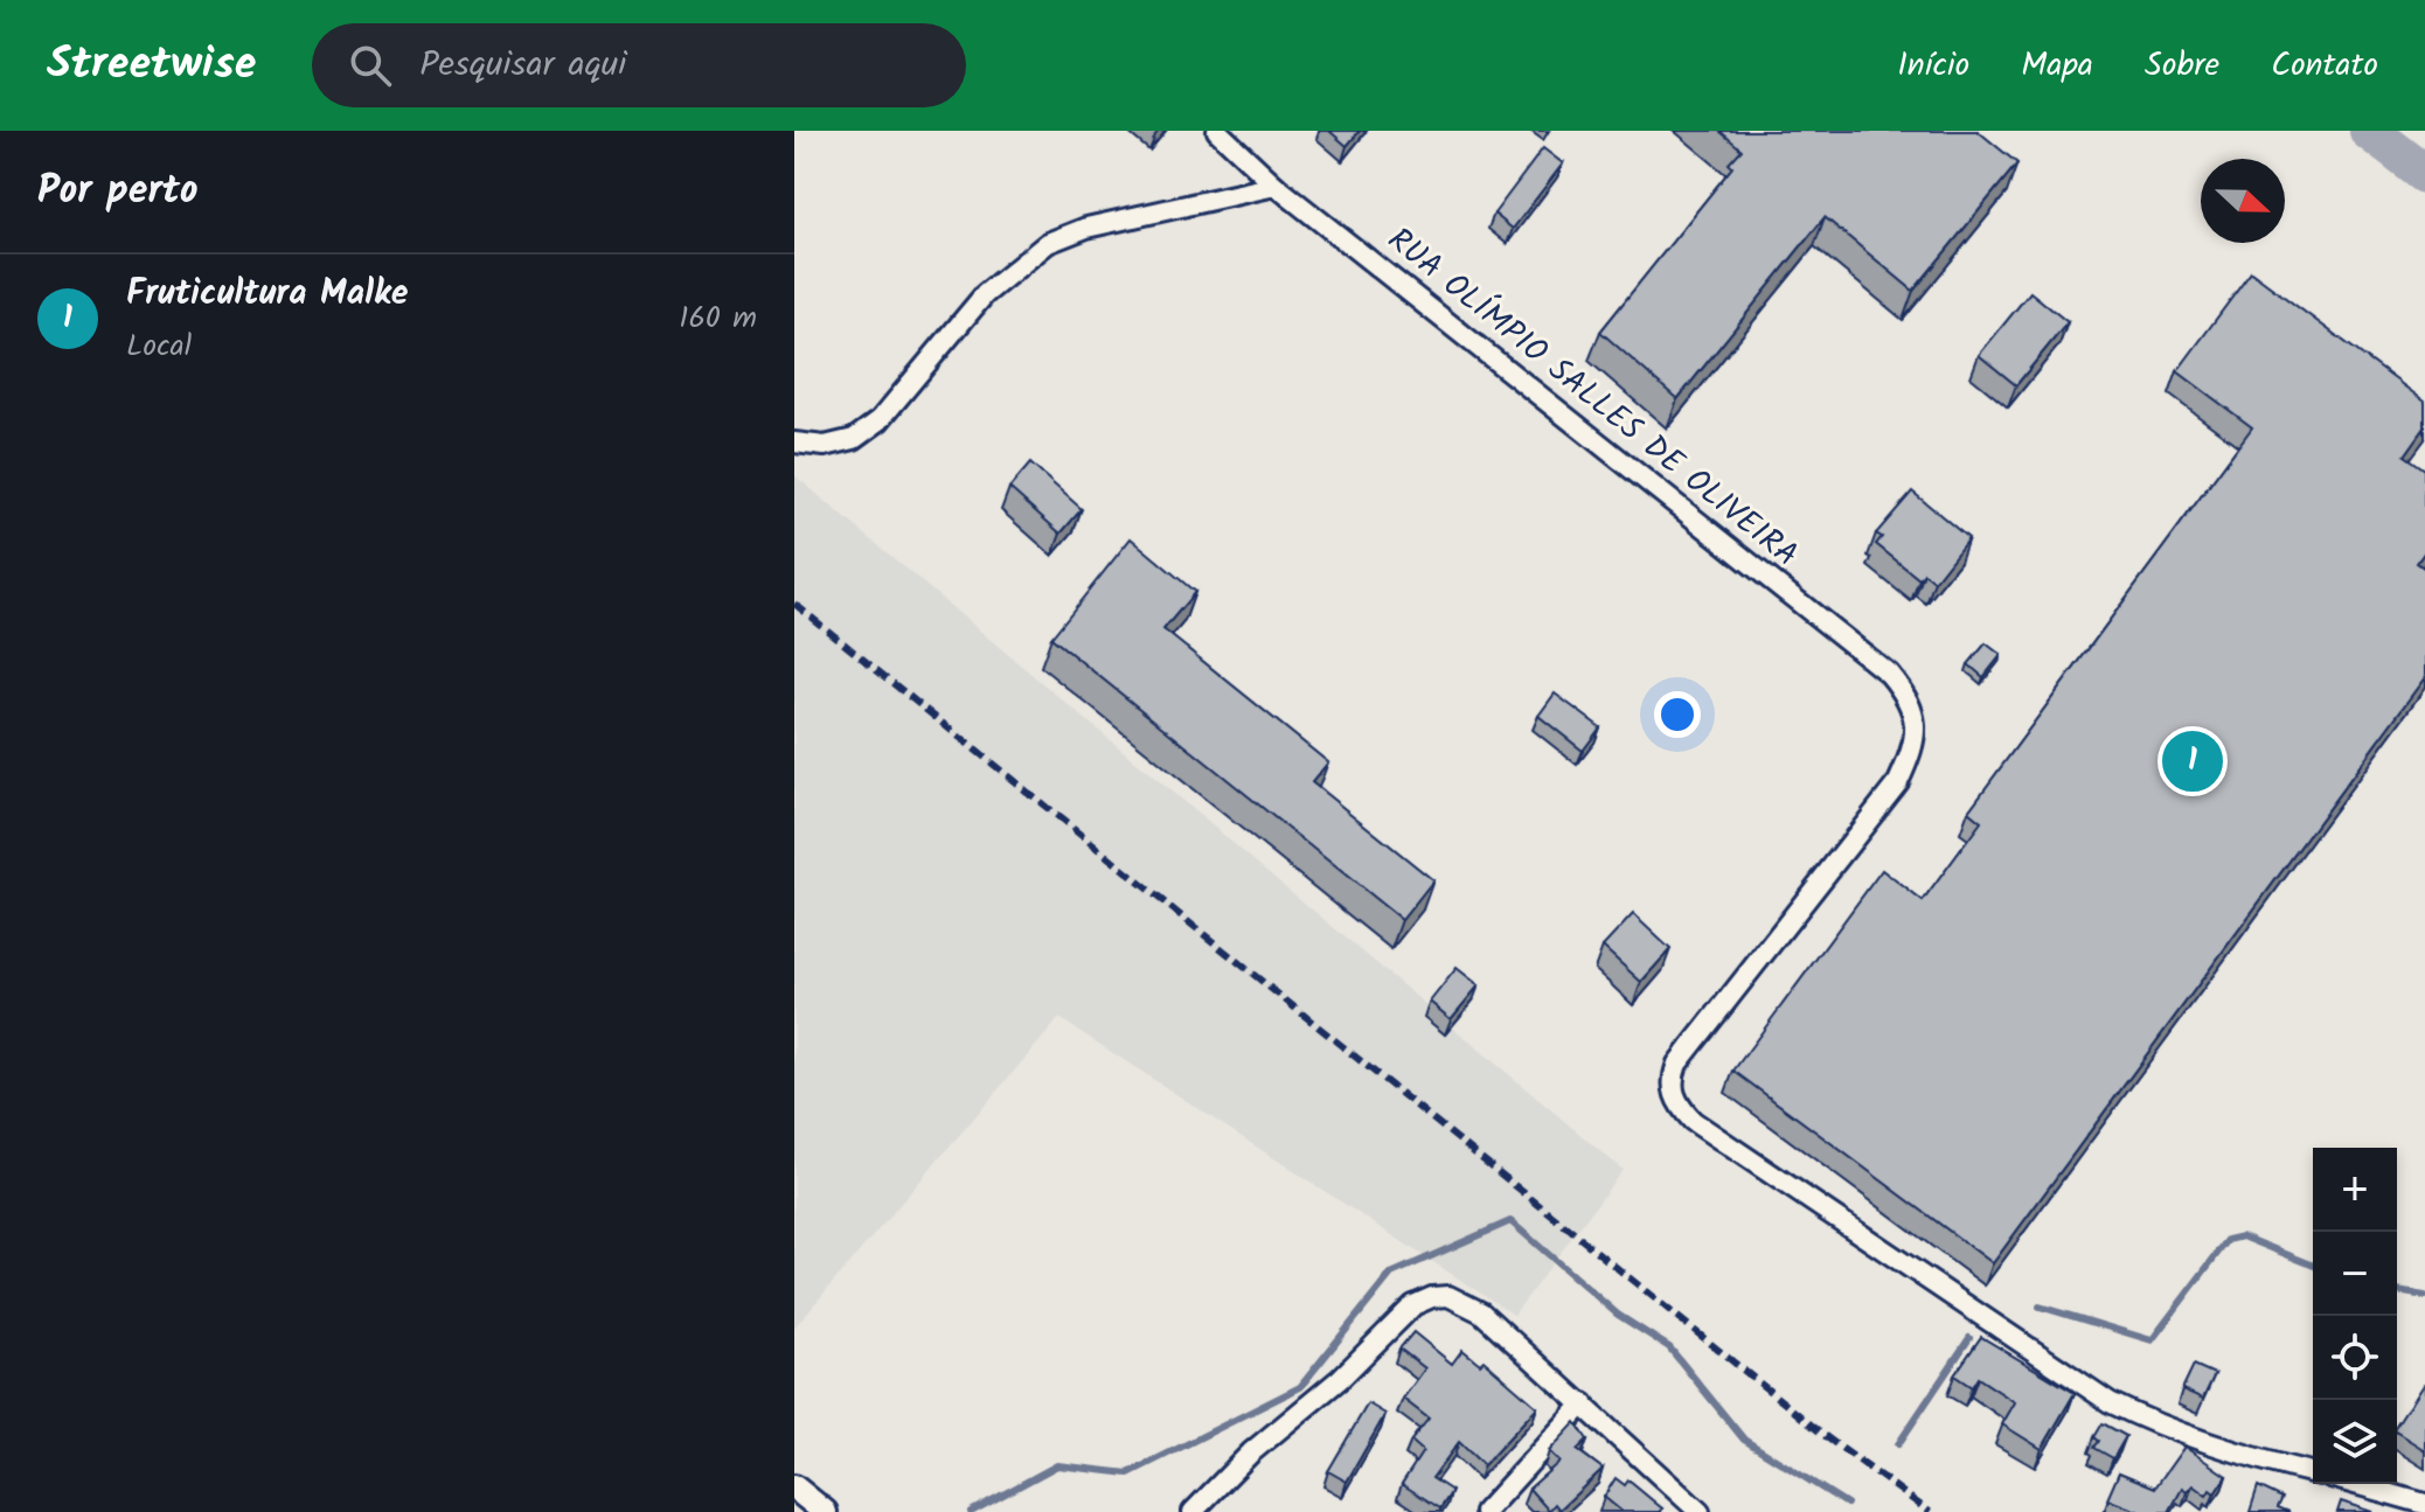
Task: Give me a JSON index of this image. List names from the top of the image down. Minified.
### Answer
{"streets":{"street":["RUA OLÍMPIO SALLES DE OLIVEIRA"]},"north":"right","page":{"header":"Streetwise","search":"Pesquisar aqui","nav":["Início","Mapa","Sobre","Contato"],"heading":"Por perto","list":[{"mark":"1","name":"Fruticultura Malke","note":"Local","value":"160 m"}],"pins":"1","map_buttons":["+","−"]}}
